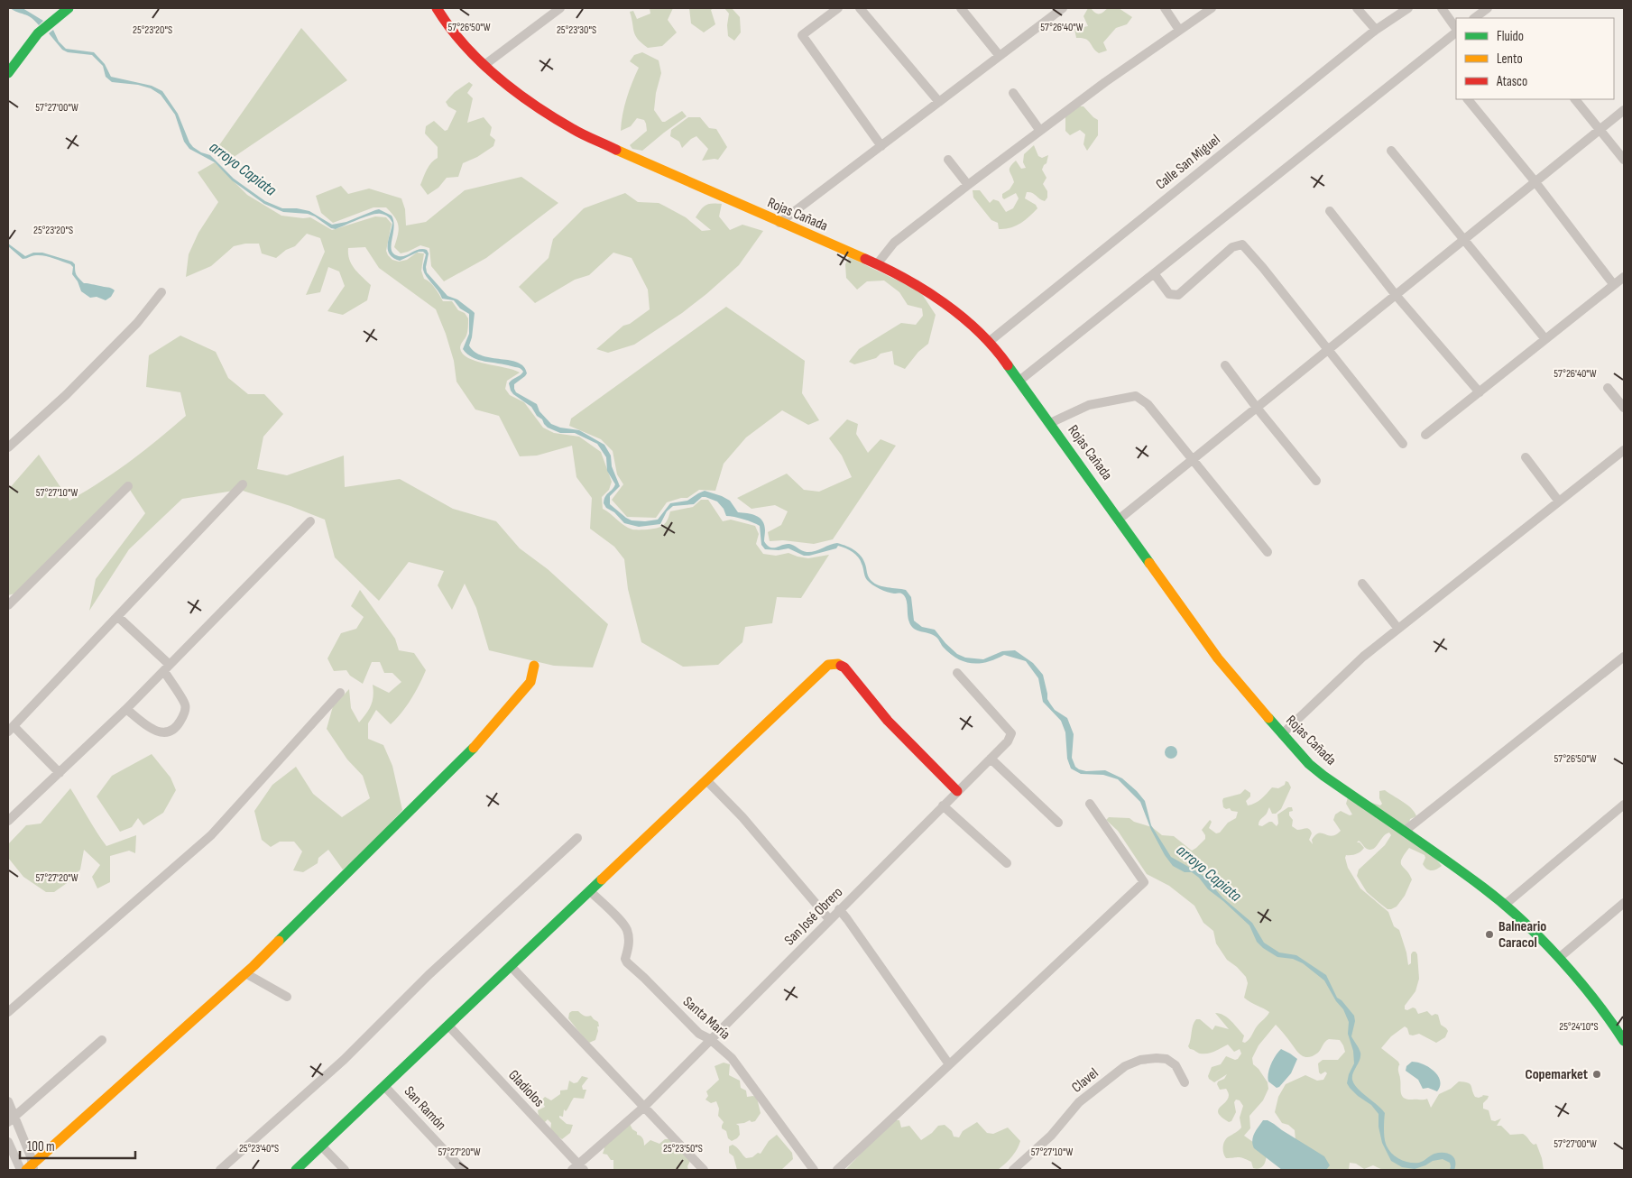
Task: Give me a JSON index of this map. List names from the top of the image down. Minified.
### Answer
{"streets":{"street":["Calle San Miguel","Rojas Cañada","San José Obrero","Santa María","Clavel","Gladiolos","San Ramón"]},"crossings":[["Calle San Miguel","Rojas Cañada"],["San José Obrero","Santa María"],["San José Obrero","Gladiolos"]],"water":["arroyo Capiata"],"places":["Balneario Caracol","Copemarket"],"legend":["Fluido","Lento","Atasco"],"scale_bar":"100 m","coordinates":["57°26'50\"W","57°26'40\"W","25°23'20\"S","25°23'30\"S","57°27'00\"W","57°27'10\"W","57°27'20\"W","25°24'10\"S","25°23'40\"S","25°23'50\"S"]}
